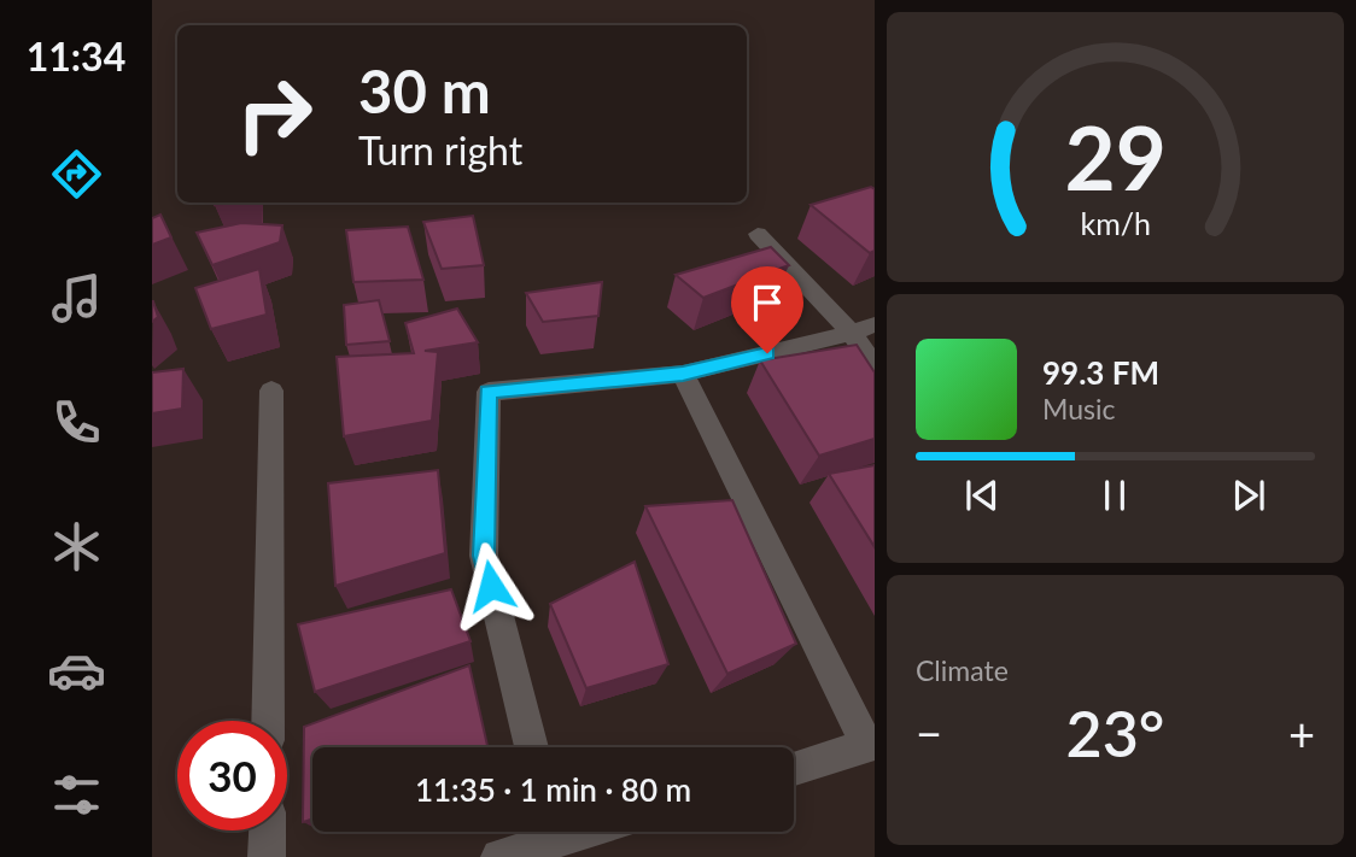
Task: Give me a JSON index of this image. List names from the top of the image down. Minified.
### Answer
{"page":{"tabs":"11:34","turn":["30 m","Turn right"],"song":["99.3 FM","Music"],"tile":"Climate","heat":["−","23°","+"],"limit":"30","trip":"11:35 · 1 min · 80 m","gauge":["29","km/h"]}}
